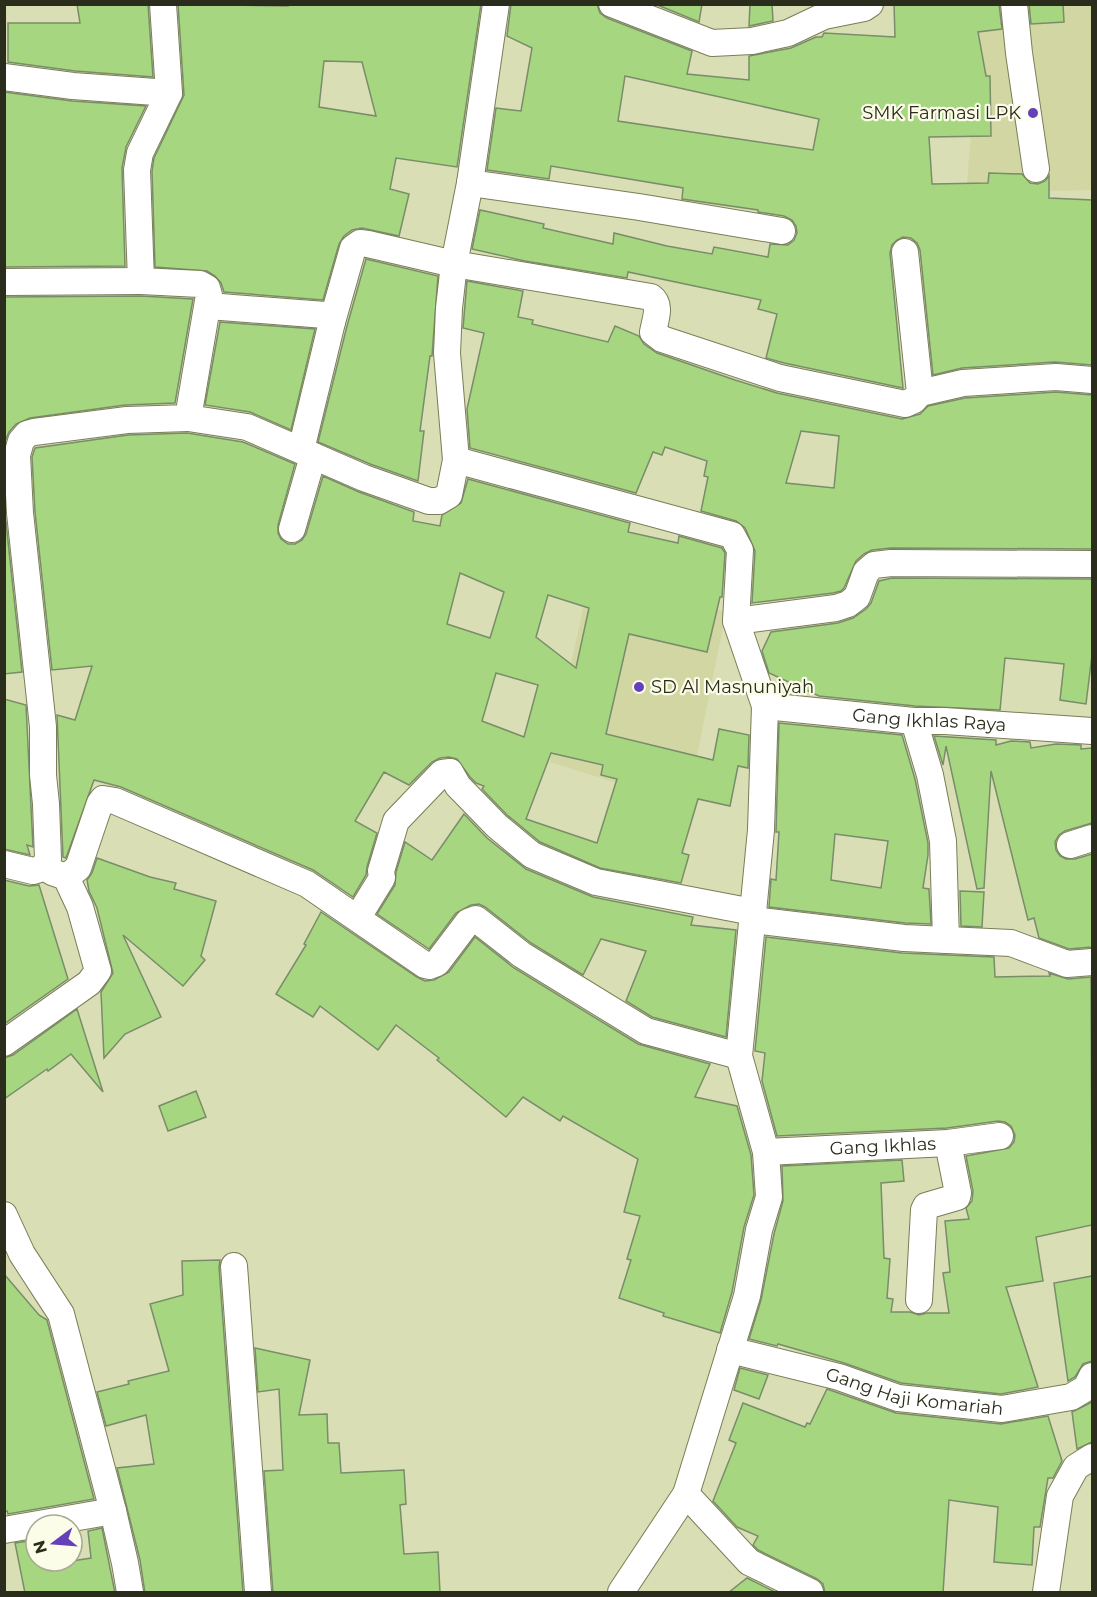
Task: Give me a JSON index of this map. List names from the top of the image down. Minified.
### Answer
{"streets":{"street":["Gang Ikhlas Raya","Gang Ikhlas","Gang Haji Komariah"]},"places":["SMK Farmasi LPK","SD Al Masnuniyah"],"north":"left"}
